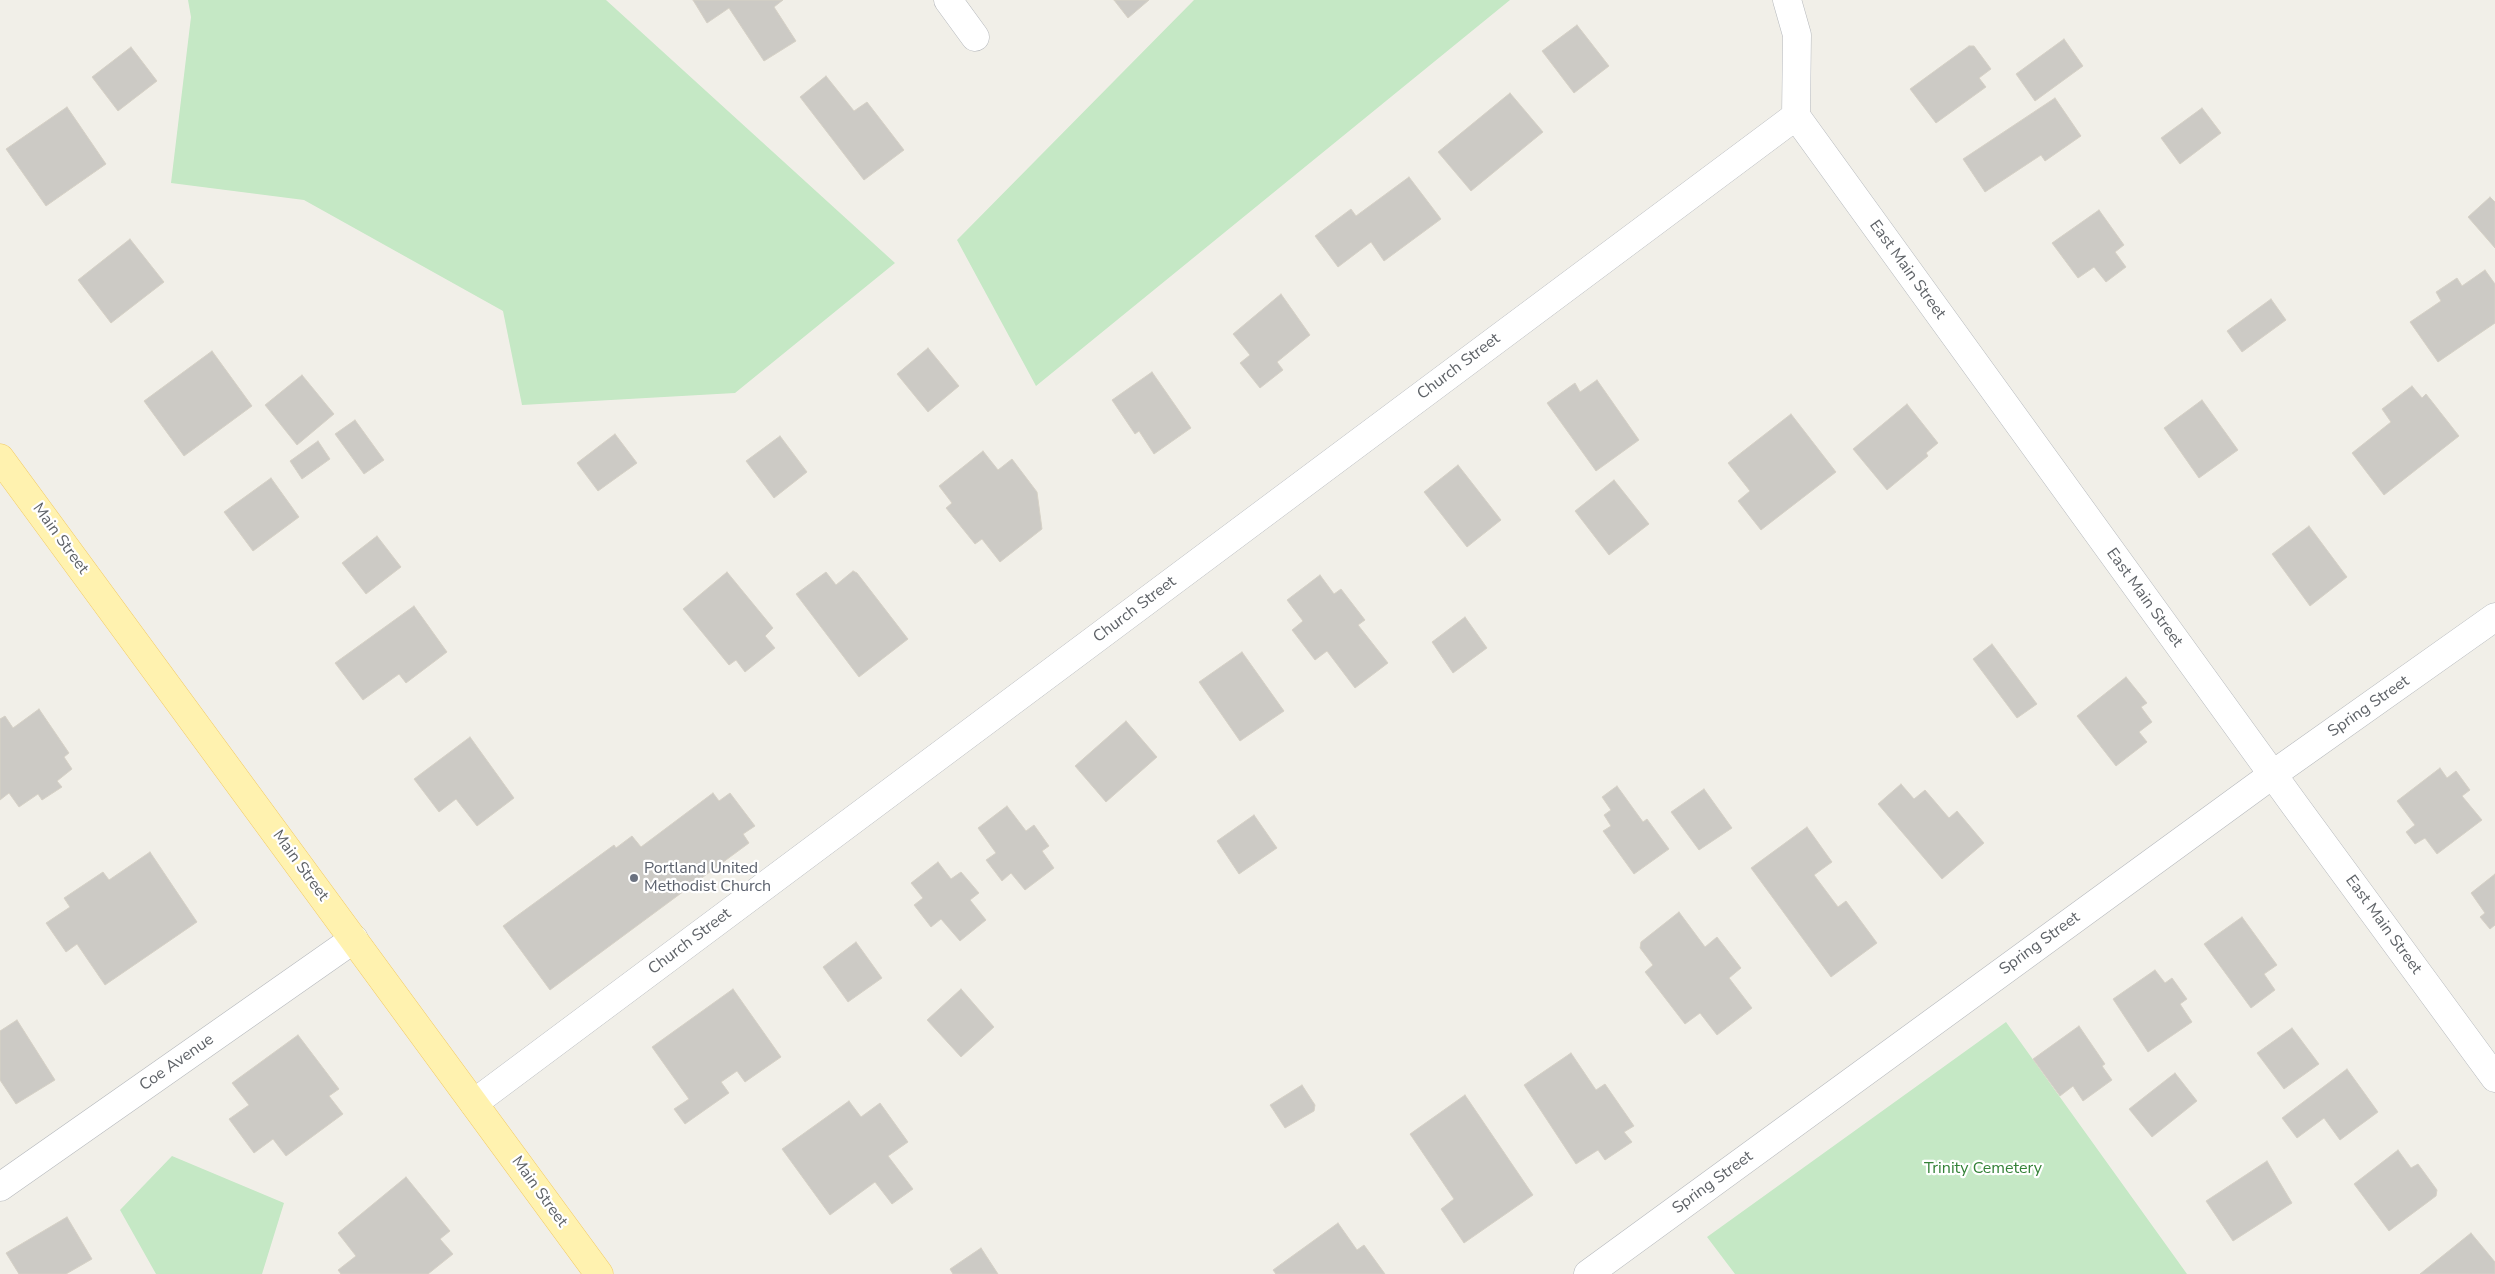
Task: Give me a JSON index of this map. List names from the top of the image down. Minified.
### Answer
{"streets":{"main road":["Main Street"],"street":["East Main Street","Church Street","Spring Street","Coe Avenue"]},"crossings":[["East Main Street","Church Street"],["East Main Street","Spring Street"],["Church Street","Main Street"],["Main Street","Coe Avenue"]],"parks":["Trinity Cemetery"],"places":["Portland United Methodist Church"]}
